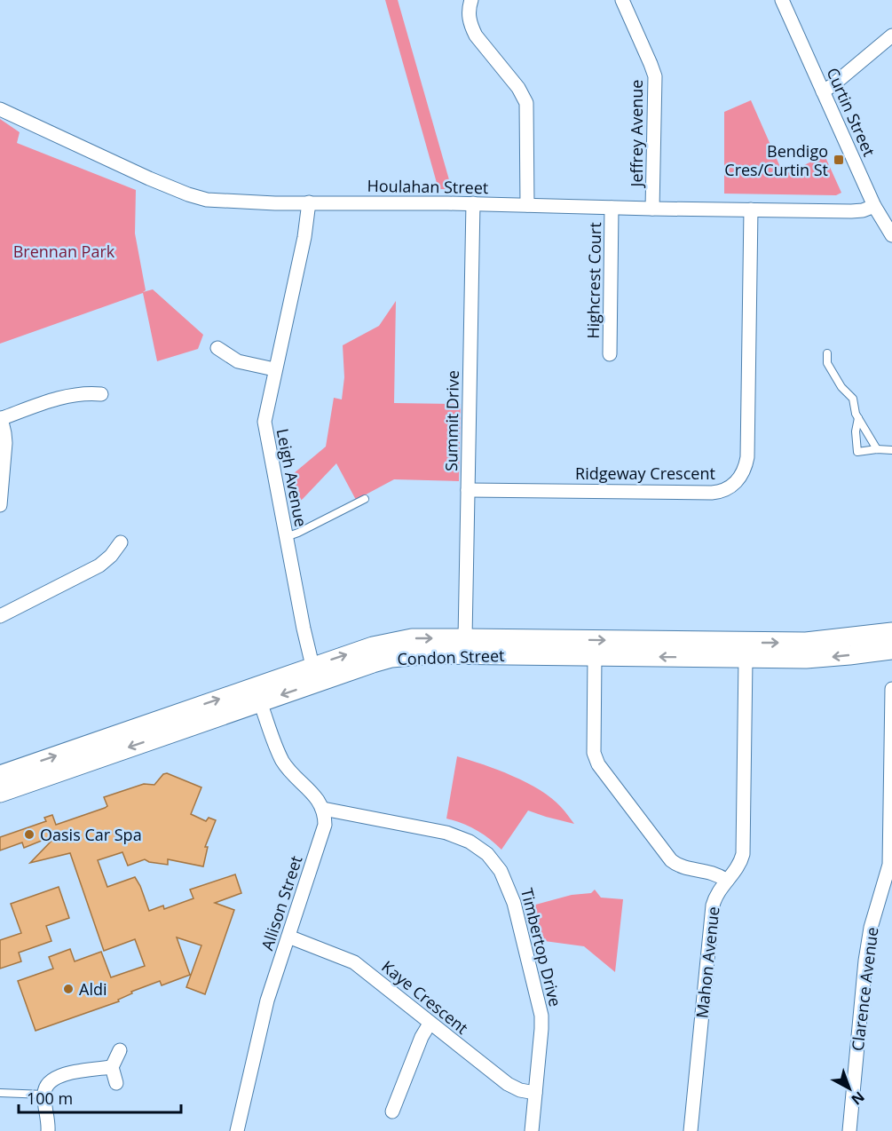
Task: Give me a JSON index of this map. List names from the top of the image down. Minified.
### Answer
{"streets":{"main road":["Condon Street"],"street":["Curtin Street","Jeffrey Avenue","Houlahan Street","Highcrest Court","Summit Drive","Ridgeway Crescent","Leigh Avenue","Allison Street","Timbertop Drive","Mahon Avenue","Clarence Avenue","Kaye Crescent"]},"crossings":[["Curtin Street","Houlahan Street"],["Jeffrey Avenue","Houlahan Street"],["Houlahan Street","Highcrest Court"],["Houlahan Street","Summit Drive"],["Houlahan Street","Ridgeway Crescent"],["Houlahan Street","Leigh Avenue"],["Summit Drive","Ridgeway Crescent"],["Summit Drive","Condon Street"],["Leigh Avenue","Condon Street"],["Condon Street","Mahon Avenue"],["Allison Street","Timbertop Drive"],["Allison Street","Kaye Crescent"],["Timbertop Drive","Kaye Crescent"]],"parks":["Brennan Park"],"places":{"transit":["Bendigo Cres/Curtin St"],"other":["Oasis Car Spa","Aldi"]},"scale_bar":"100 m","north":"bottom right"}
